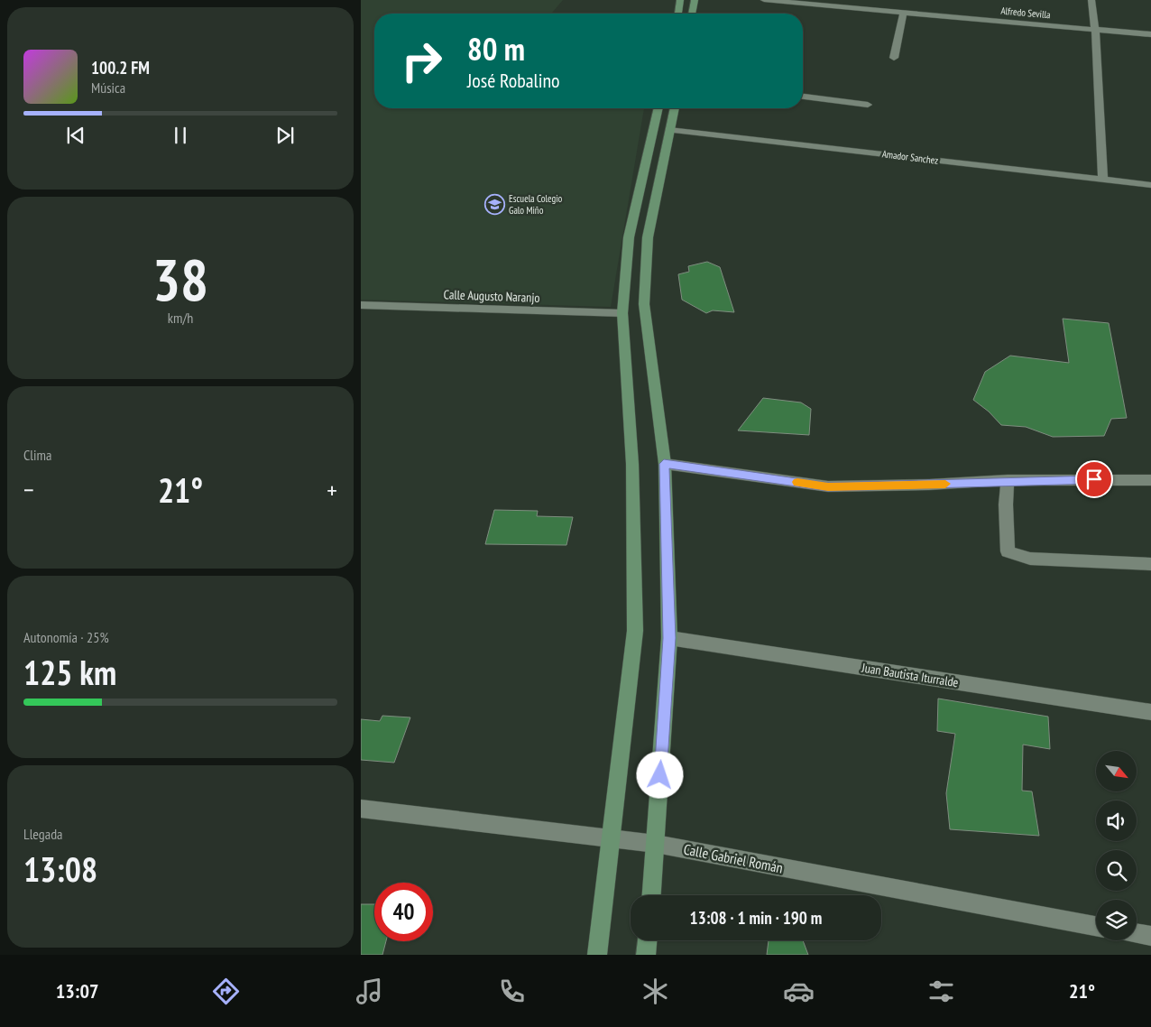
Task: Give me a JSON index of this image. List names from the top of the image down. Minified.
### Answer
{"streets":{"street":["Alfredo Sevilla","Amador Sanchez","Calle Augusto Naranjo","Juan Bautista Iturralde","Calle Gabriel Román"]},"places":{"school or university":["Escuela Colegio Galo Miño"]},"north":"bottom right","page":{"turn":["80 m","José Robalino"],"song":["100.2 FM","Música"],"tile":[["38","km/h"],"Clima",["Autonomía · 25%","125 km"],["Llegada","13:08"]],"heat":["−","21°","+"],"limit":"40","trip":"13:08 · 1 min · 190 m","tabs":["13:07","21°"]}}
